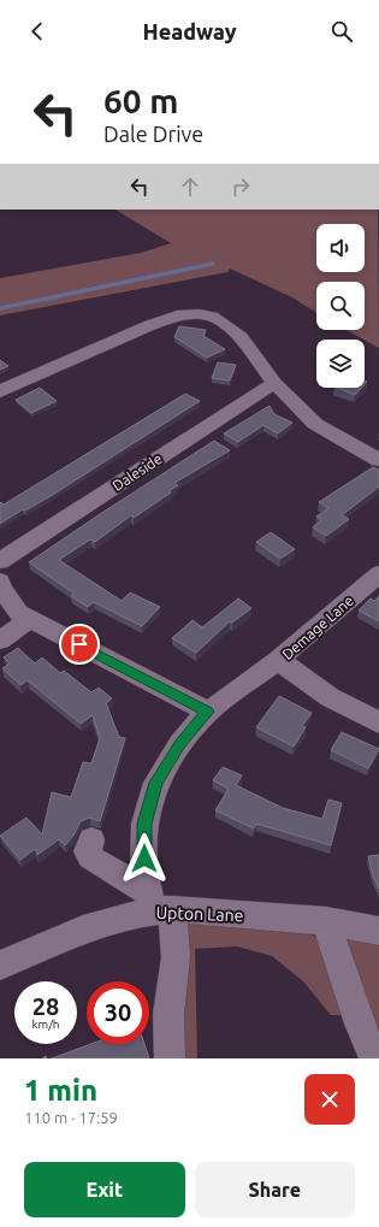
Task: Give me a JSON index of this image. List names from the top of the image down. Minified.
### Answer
{"streets":{"street":["Daleside","Demage Lane","Upton Lane"]},"page":{"header":"Headway","turn":["60 m","Dale Drive"],"speed":"28 km/h","limit":"30","heading":["1 min","110 m · 17:59"],"buttons":["Exit","Share"]}}
